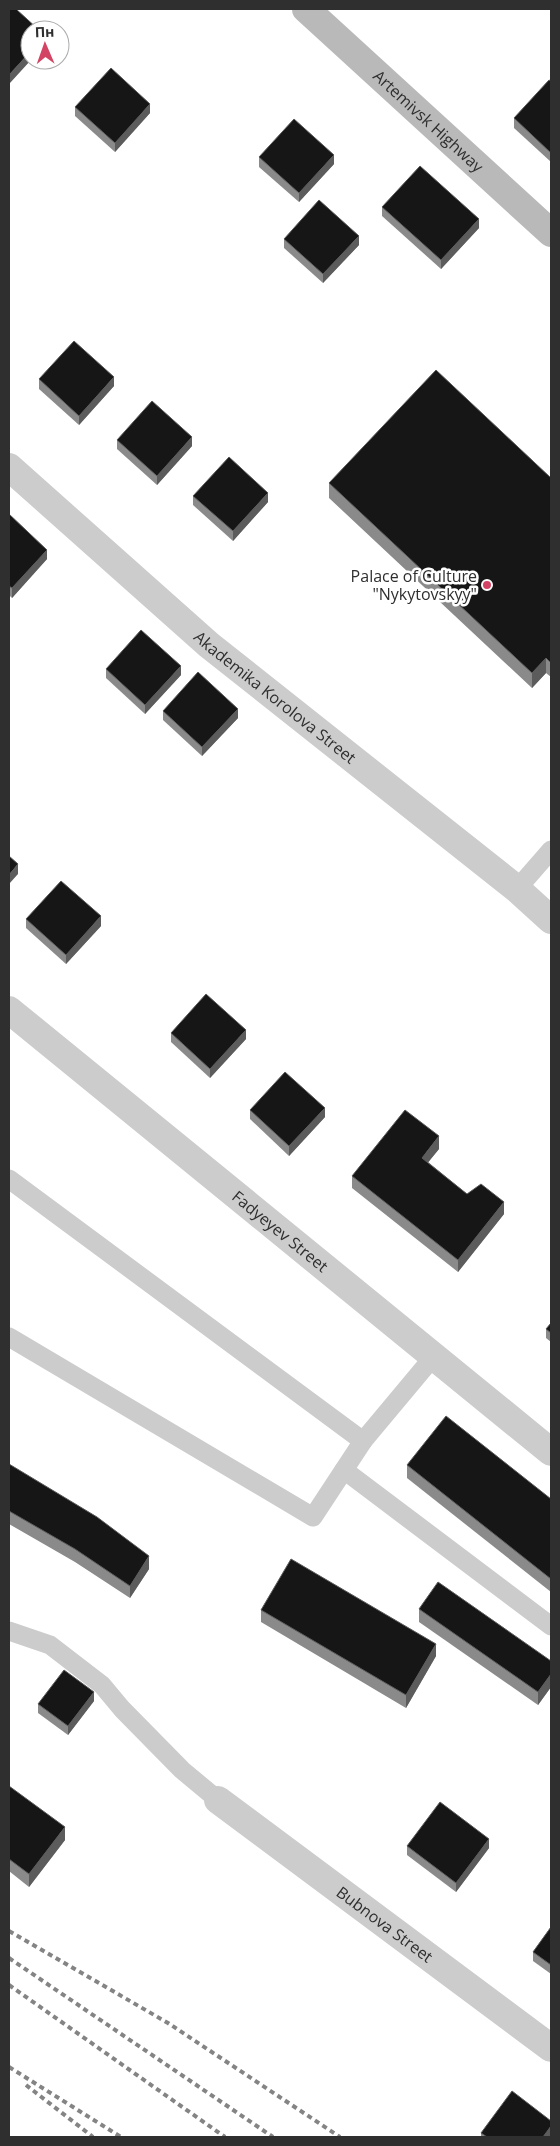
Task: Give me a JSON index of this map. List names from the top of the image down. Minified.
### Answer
{"streets":{"main road":["Artemivsk Highway"],"street":["Akademika Korolova Street","Fadyeyev Street","Bubnova Street"]},"places":["Palace of Culture \"Nykytovskyy\""],"north":"top"}
